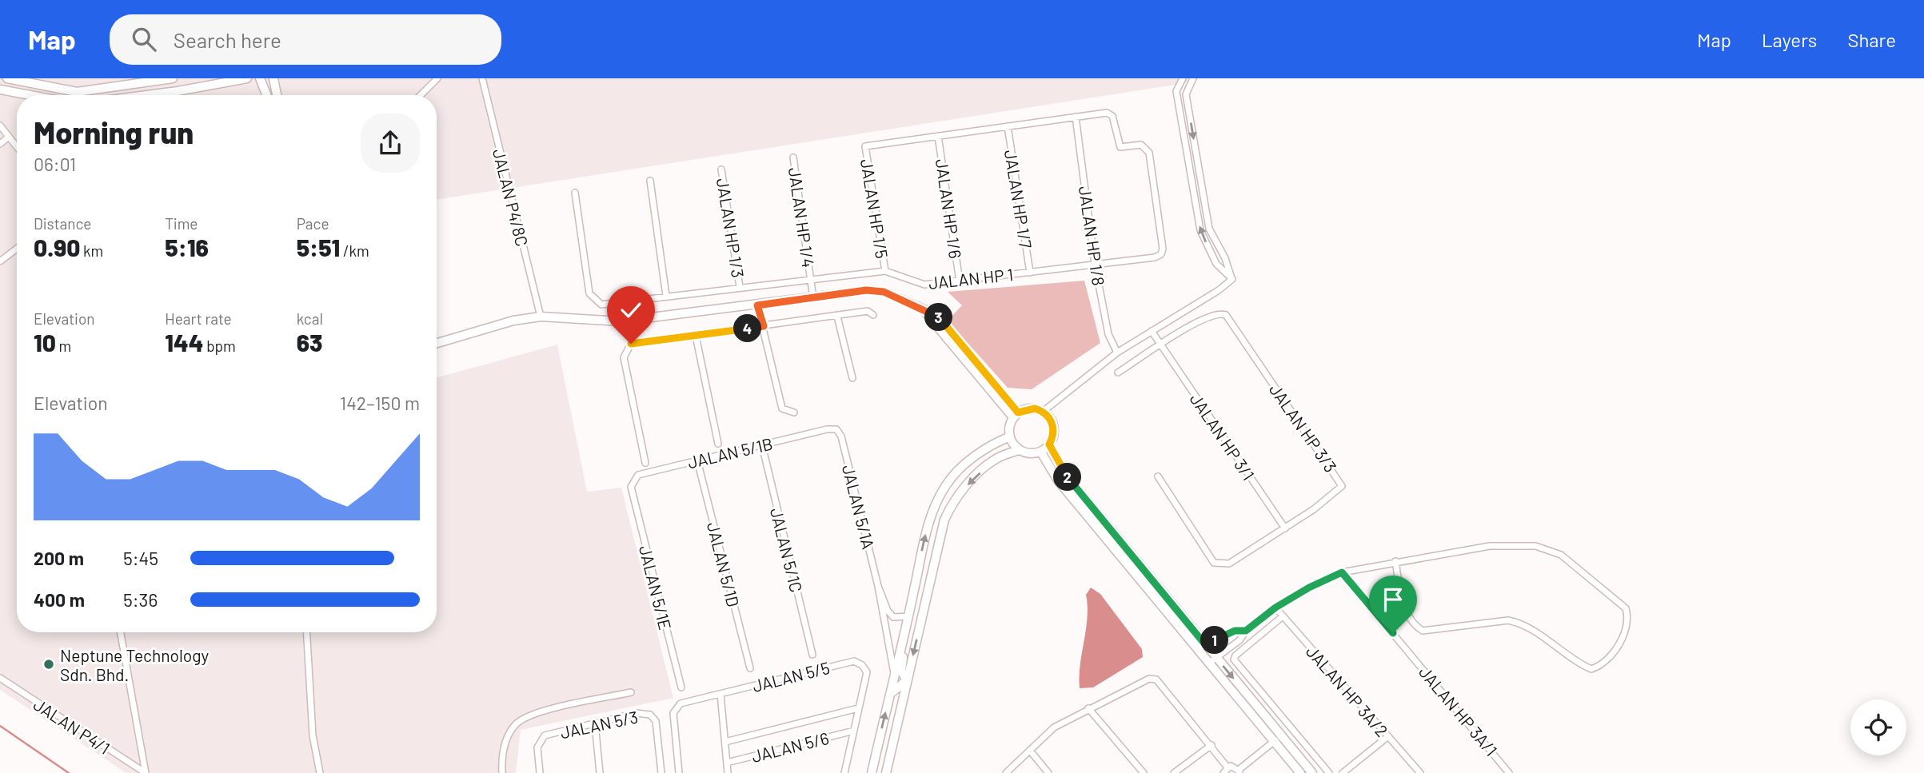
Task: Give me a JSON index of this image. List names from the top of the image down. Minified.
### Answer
{"streets":{"street":["JALAN P4/8C","JALAN HP 1/7","JALAN HP 1/5","JALAN HP 1/6","JALAN HP 1/4","JALAN HP 1/3","JALAN HP 1/8","JALAN HP 1","JALAN HP 3/3","JALAN HP 3/1","JALAN 5/1B","JALAN 5/1A","JALAN 5/1C","JALAN 5/1D","JALAN 5/1E","JALAN 5/5","JALAN HP 3A/2","JALAN HP 3A/1","JALAN 5/3","JALAN P4/1","JALAN 5/6"]},"crossings":[["JALAN HP 1/7","JALAN HP 1"],["JALAN HP 1/5","JALAN HP 1/6"],["JALAN HP 1/5","JALAN HP 1"],["JALAN HP 1/6","JALAN HP 1"],["JALAN HP 1/4","JALAN HP 1"],["JALAN HP 1/3","JALAN HP 1"],["JALAN HP 1/8","JALAN HP 1"],["JALAN HP 3/3","JALAN HP 3/1"],["JALAN 5/1B","JALAN 5/1A"],["JALAN 5/1B","JALAN 5/1C"],["JALAN 5/1B","JALAN 5/1D"],["JALAN 5/1B","JALAN 5/1E"],["JALAN 5/5","JALAN 5/6"]],"places":["Neptune Technology Sdn. Bhd."],"page":{"header":"Map","search":"Search here","nav":["Map","Layers","Share"],"heading":["Morning run","06:01"],"stats":[["Distance","0.90 km"],["Time","5:16"],["Pace","5:51 /km"],["Elevation","10 m"],["Heart rate","144 bpm"],["kcal","63"]],"pins":["3","4","2","1"],"chart":["Elevation","142–150 m"],"list":[{"name":"200 m","note":"5:45"},{"name":"400 m","note":"5:36"}]}}
